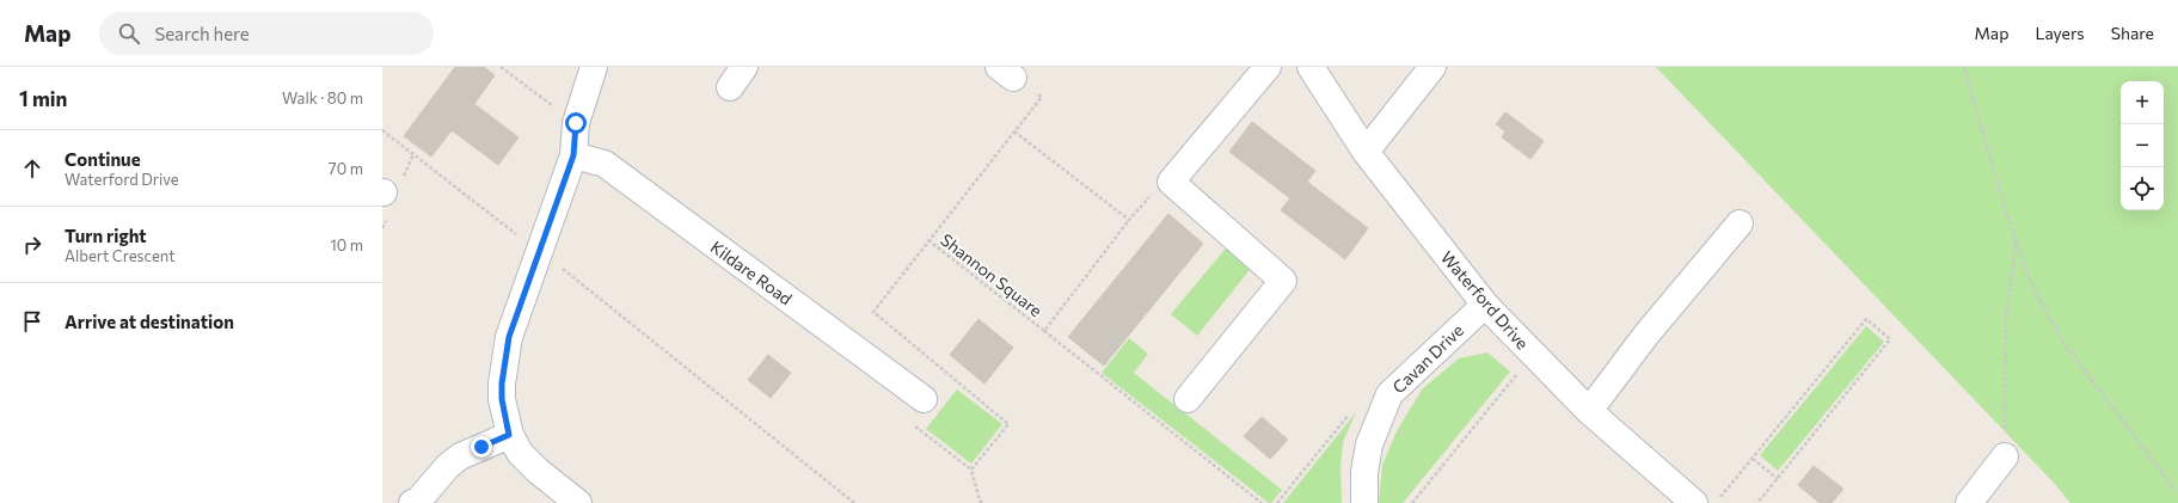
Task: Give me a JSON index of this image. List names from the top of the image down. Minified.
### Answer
{"streets":{"street":["Kildare Road","Waterford Drive","Cavan Drive"],"path":["Shannon Square"]},"crossings":[["Waterford Drive","Cavan Drive"]],"page":{"header":"Map","search":"Search here","nav":["Map","Layers","Share"],"heading":["1 min","Walk · 80 m"],"map_buttons":["+","−"],"list":[["Continue","Waterford Drive","70 m"],["Turn right","Albert Crescent","10 m"],"Arrive at destination"]}}
